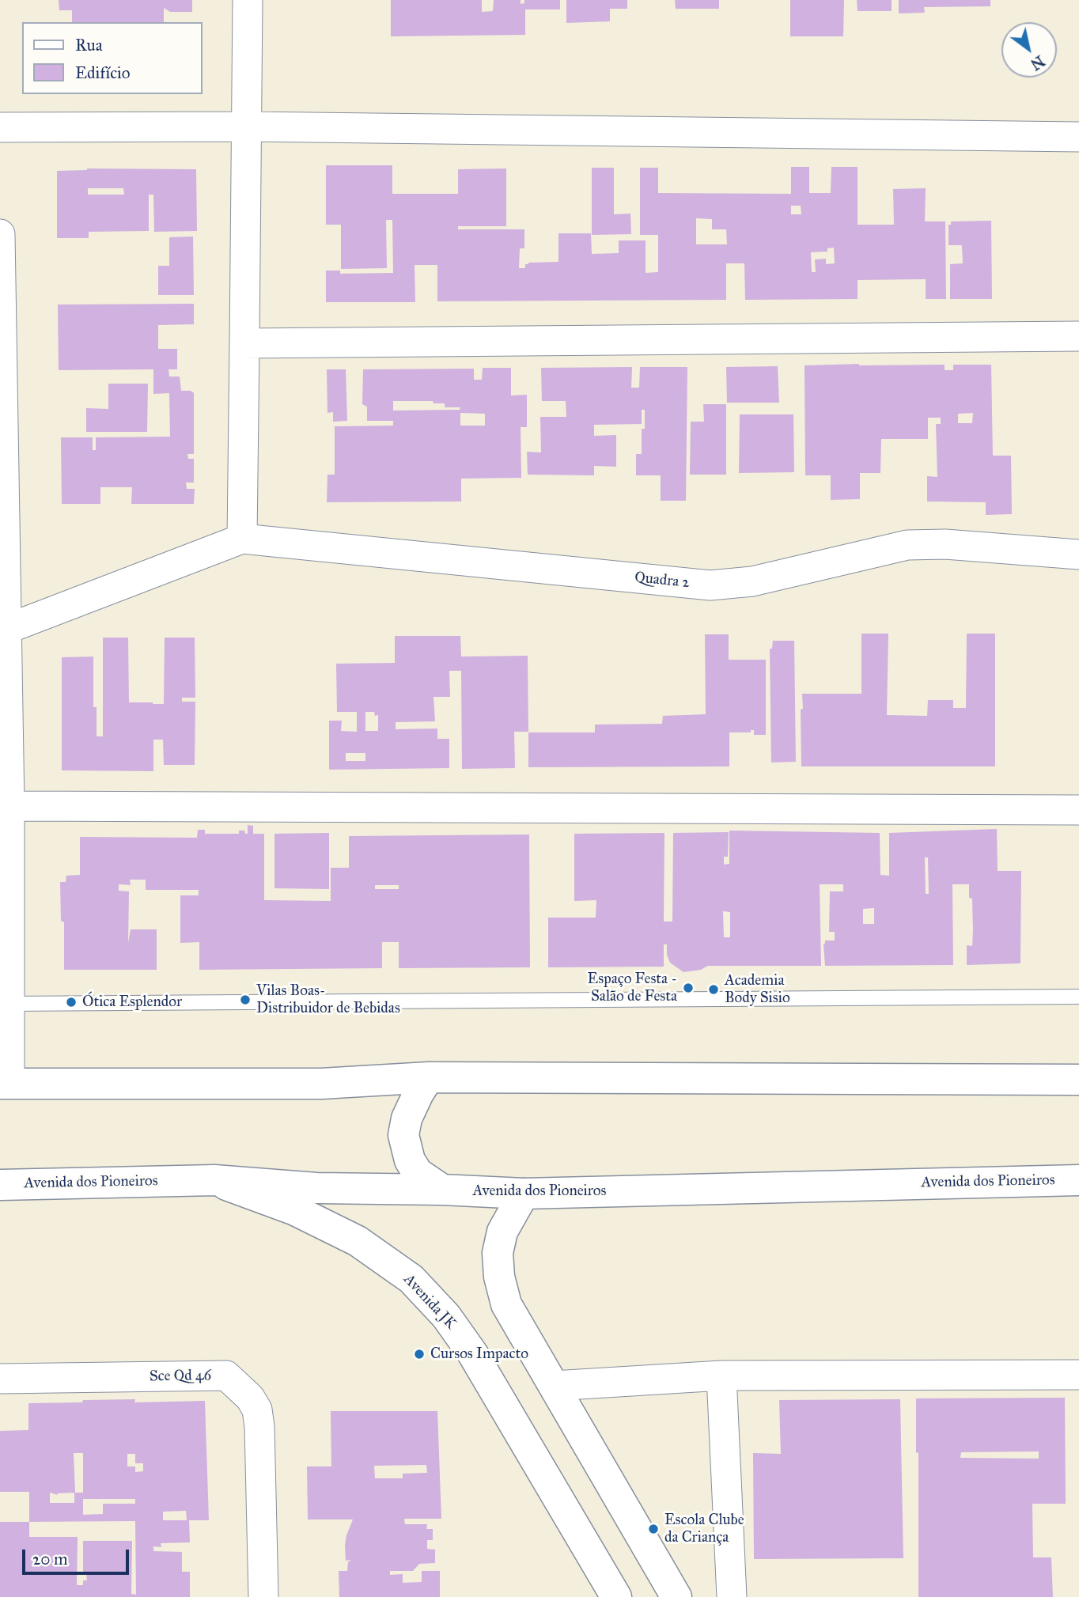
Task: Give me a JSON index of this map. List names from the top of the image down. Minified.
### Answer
{"streets":{"main road":["Avenida dos Pioneiros","Avenida JK"],"street":["Quadra 2","Sce Qd 46"]},"crossings":[["Avenida dos Pioneiros","Avenida JK"]],"places":["Espaço Festa - Salão de Festa","Academia Body Sisio","Vilas Boas- Distribuidor de Bebidas","Ótica Esplendor","Cursos Impacto","Escola Clube da Criança"],"legend":["Rua","Edifício"],"scale_bar":"20 m","north":"bottom right"}
